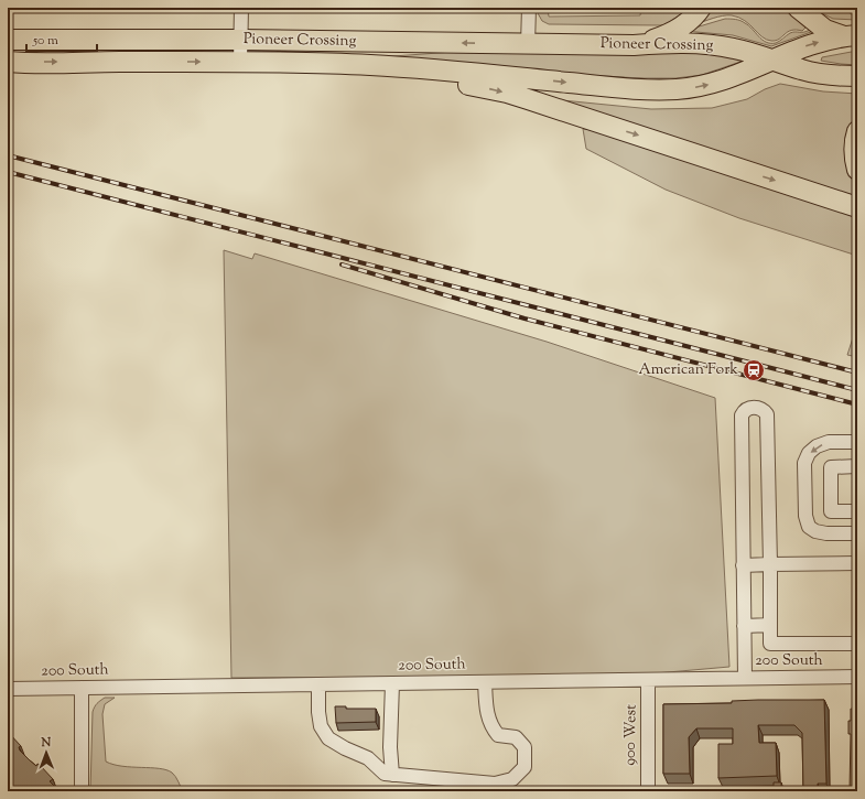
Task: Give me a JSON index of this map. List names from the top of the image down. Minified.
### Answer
{"streets":{"highway":["Pioneer Crossing"],"street":["200 South","900 West"]},"crossings":[["200 South","900 West"]],"places":{"station":["American Fork"]},"scale_bar":"50 m","north":"top"}
